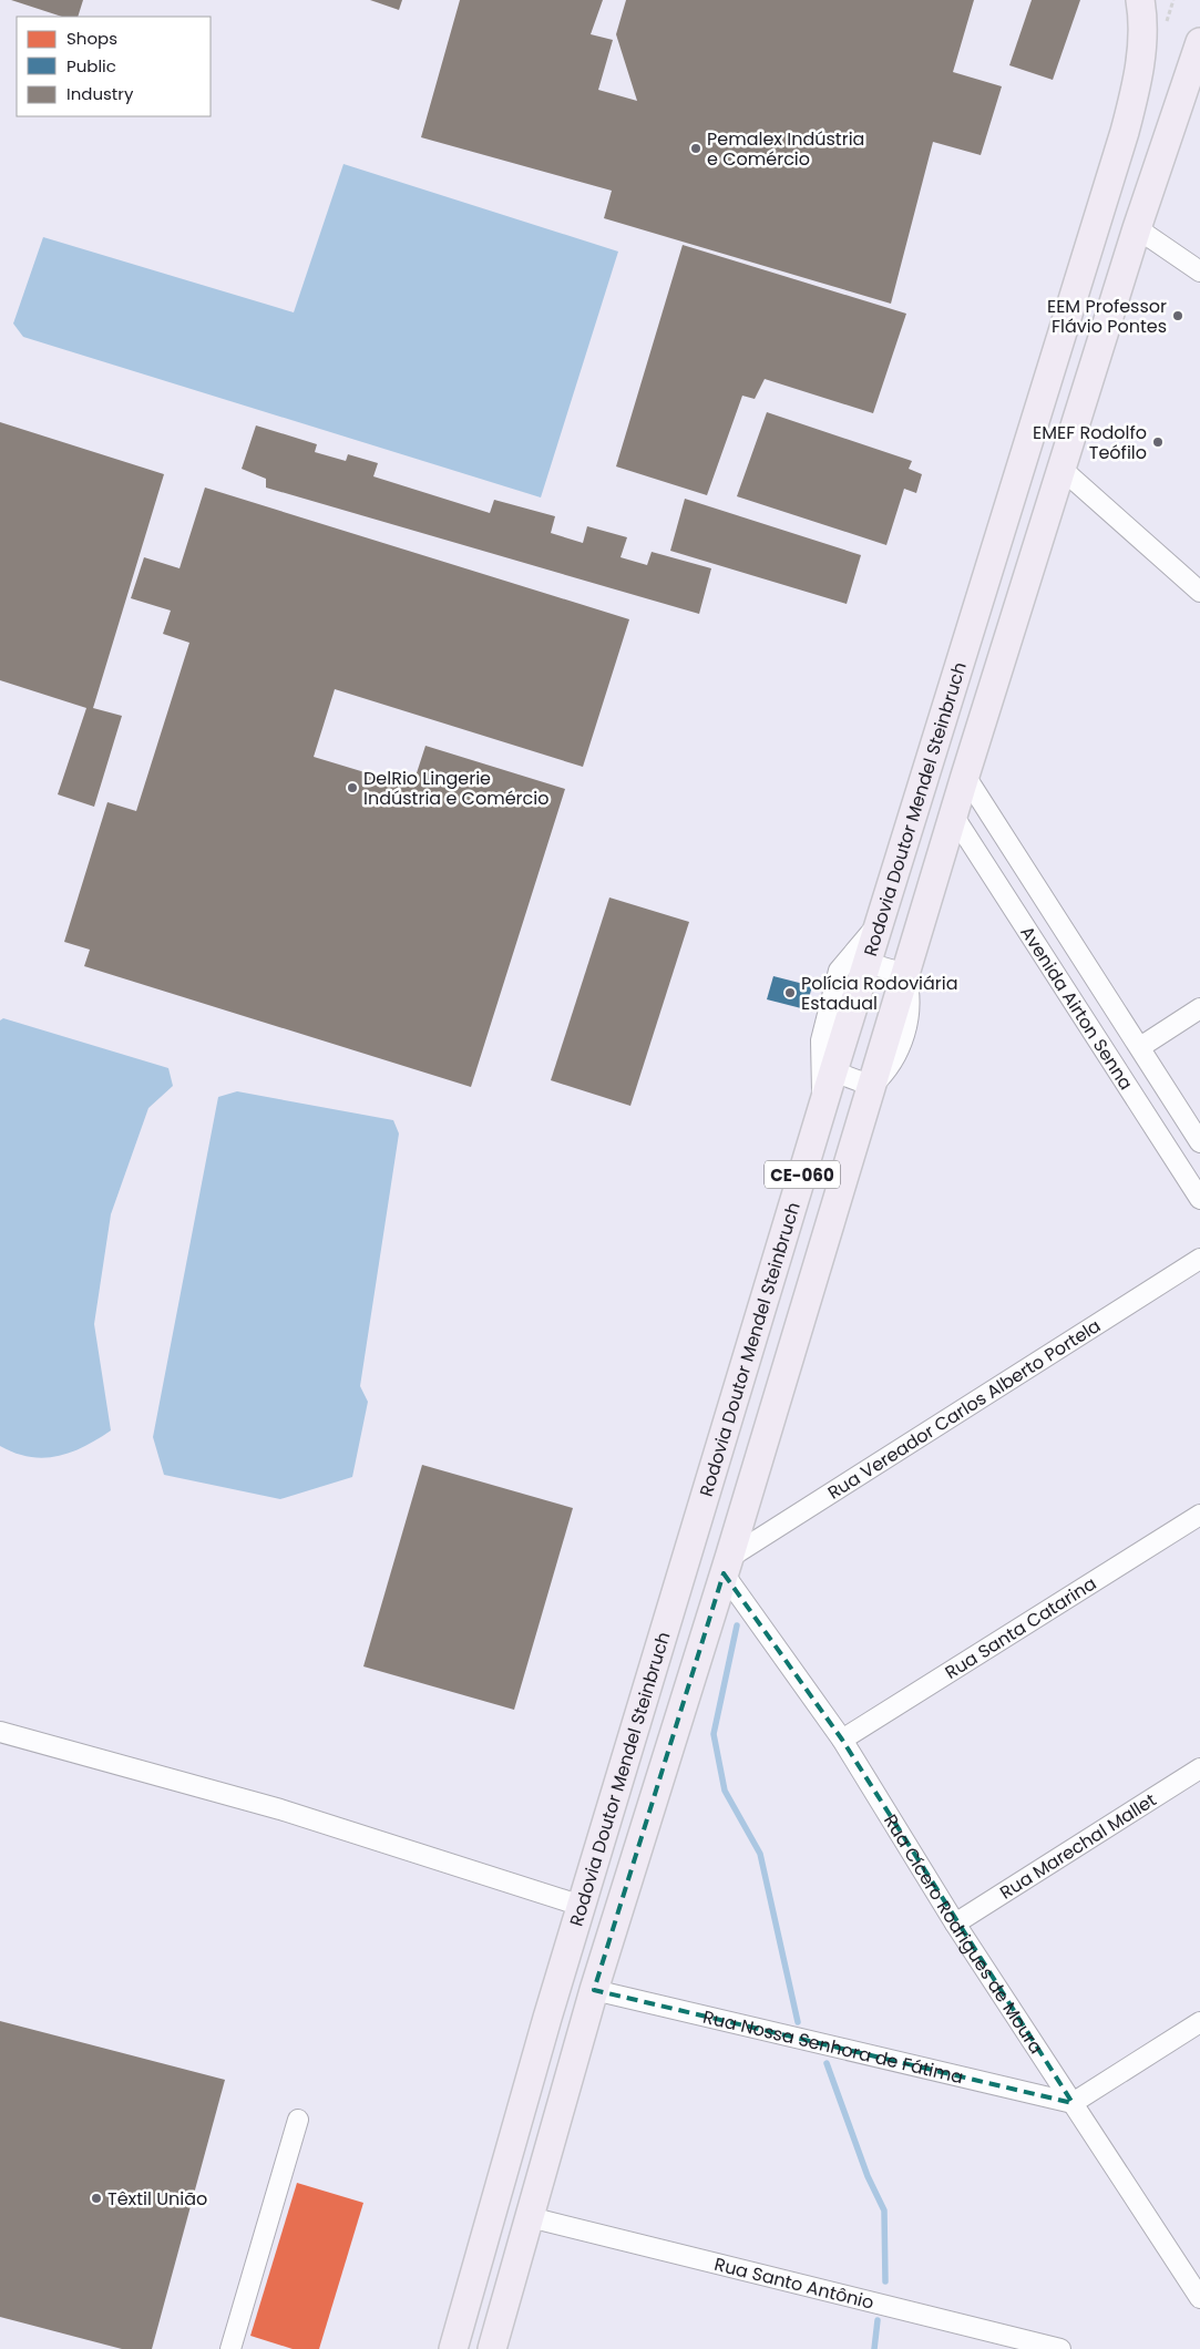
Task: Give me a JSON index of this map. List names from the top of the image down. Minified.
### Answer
{"streets":{"highway":["Rodovia Doutor Mendel Steinbruch","CE-060"],"street":["Avenida Airton Senna","Rua Vereador Carlos Alberto Portela","Rua Santa Catarina","Rua Marechal Mallet","Rua Cícero Rodrigues de Moura","Rua Nossa Senhora de Fátima","Rua Santo Antônio"]},"crossings":[["Rodovia Doutor Mendel Steinbruch","Avenida Airton Senna"],["Rodovia Doutor Mendel Steinbruch","Rua Vereador Carlos Alberto Portela"],["Rodovia Doutor Mendel Steinbruch","Rua Cícero Rodrigues de Moura"],["Rodovia Doutor Mendel Steinbruch","Rua Nossa Senhora de Fátima"],["Rodovia Doutor Mendel Steinbruch","Rua Santo Antônio"],["Rua Vereador Carlos Alberto Portela","Rua Cícero Rodrigues de Moura"],["Rua Santa Catarina","Rua Cícero Rodrigues de Moura"],["Rua Marechal Mallet","Rua Cícero Rodrigues de Moura"],["Rua Cícero Rodrigues de Moura","Rua Nossa Senhora de Fátima"]],"places":["Pemalex Indústria e Comércio","EEM Professor Flávio Pontes","EMEF Rodolfo Teófilo","DelRio Lingerie Indústria e Comércio","Polícia Rodoviária Estadual","Têxtil União"],"legend":["Shops","Public","Industry"]}
